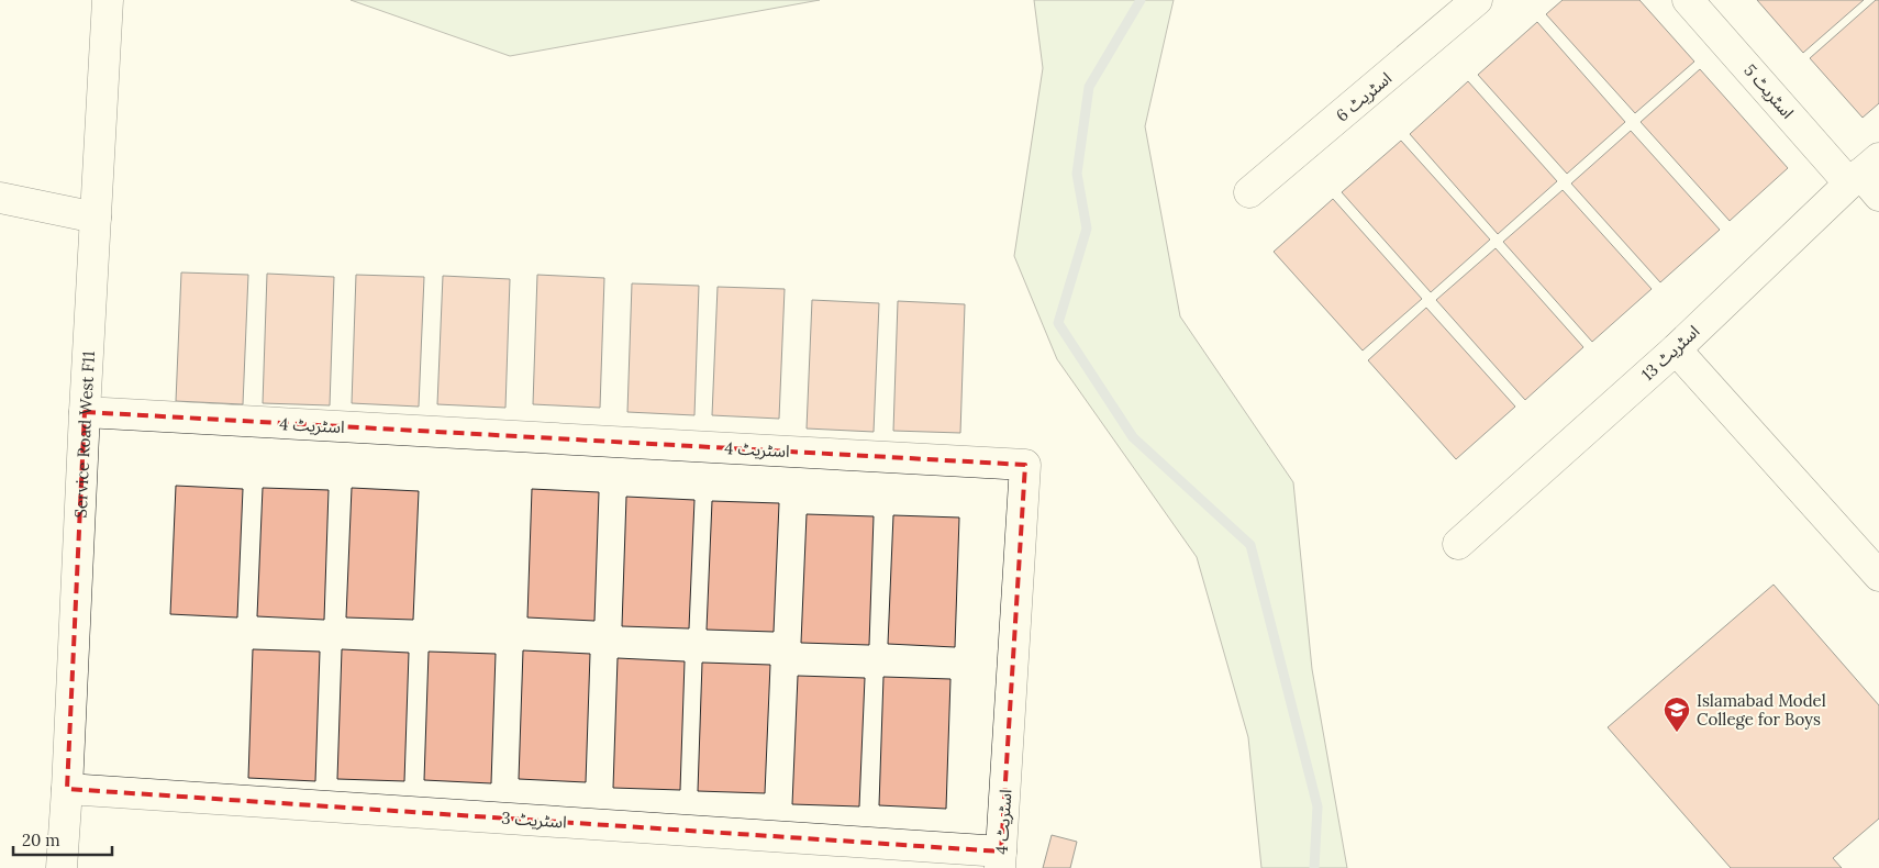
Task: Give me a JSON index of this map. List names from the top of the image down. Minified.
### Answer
{"streets":{"street":["اسٹریٹ 5","اسٹریٹ 6","اسٹریٹ 13","اسٹریٹ 4","Service Road West F11","اسٹریٹ 3"]},"crossings":[["اسٹریٹ 5","اسٹریٹ 13"],["اسٹریٹ 4","Service Road West F11"],["اسٹریٹ 4","اسٹریٹ 3"],["Service Road West F11","اسٹریٹ 3"]],"places":{"school or university":["Islamabad Model College for Boys"]},"scale_bar":"20 m"}
